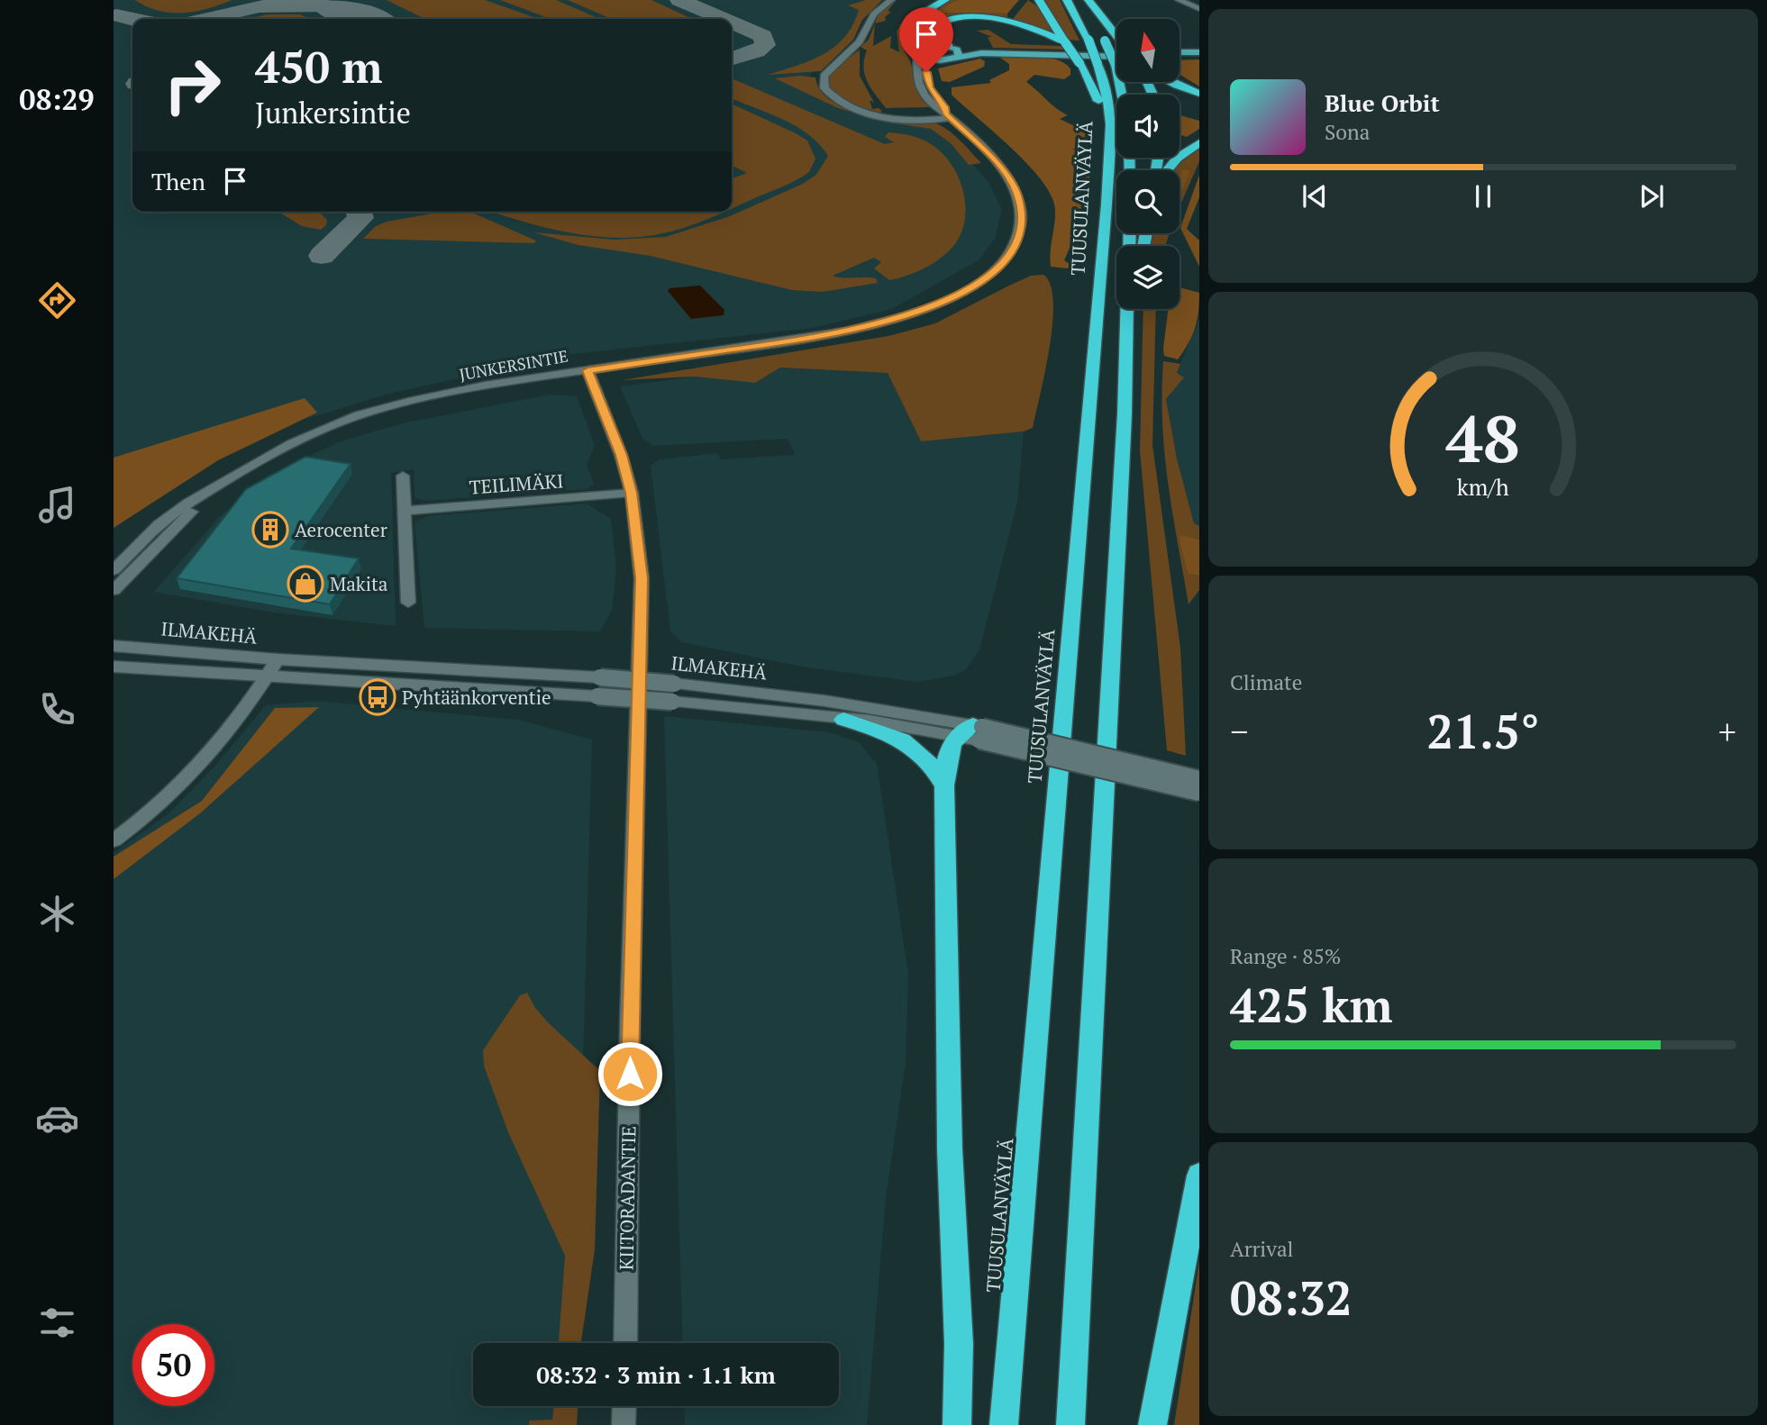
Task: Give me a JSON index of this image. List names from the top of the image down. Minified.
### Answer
{"streets":{"highway":["TUUSULANVÄYLÄ"],"main road":["JUNKERSINTIE","TEILIMÄKI","ILMAKEHÄ","KIITORADANTIE"]},"crossings":[["JUNKERSINTIE","KIITORADANTIE"],["TEILIMÄKI","KIITORADANTIE"]],"places":{"building":["Aerocenter"],"shop":["Makita"],"bus stop":["Pyhtäänkorventie"]},"north":"top","page":{"tabs":"08:29","turn":["450 m","Junkersintie"],"song":["Blue Orbit","Sona"],"then":"Then","tile":["Climate",["Range · 85%","425 km"],["Arrival","08:32"]],"heat":["−","21.5°","+"],"limit":"50","trip":"08:32 · 3 min · 1.1 km","gauge":["48","km/h"]}}
